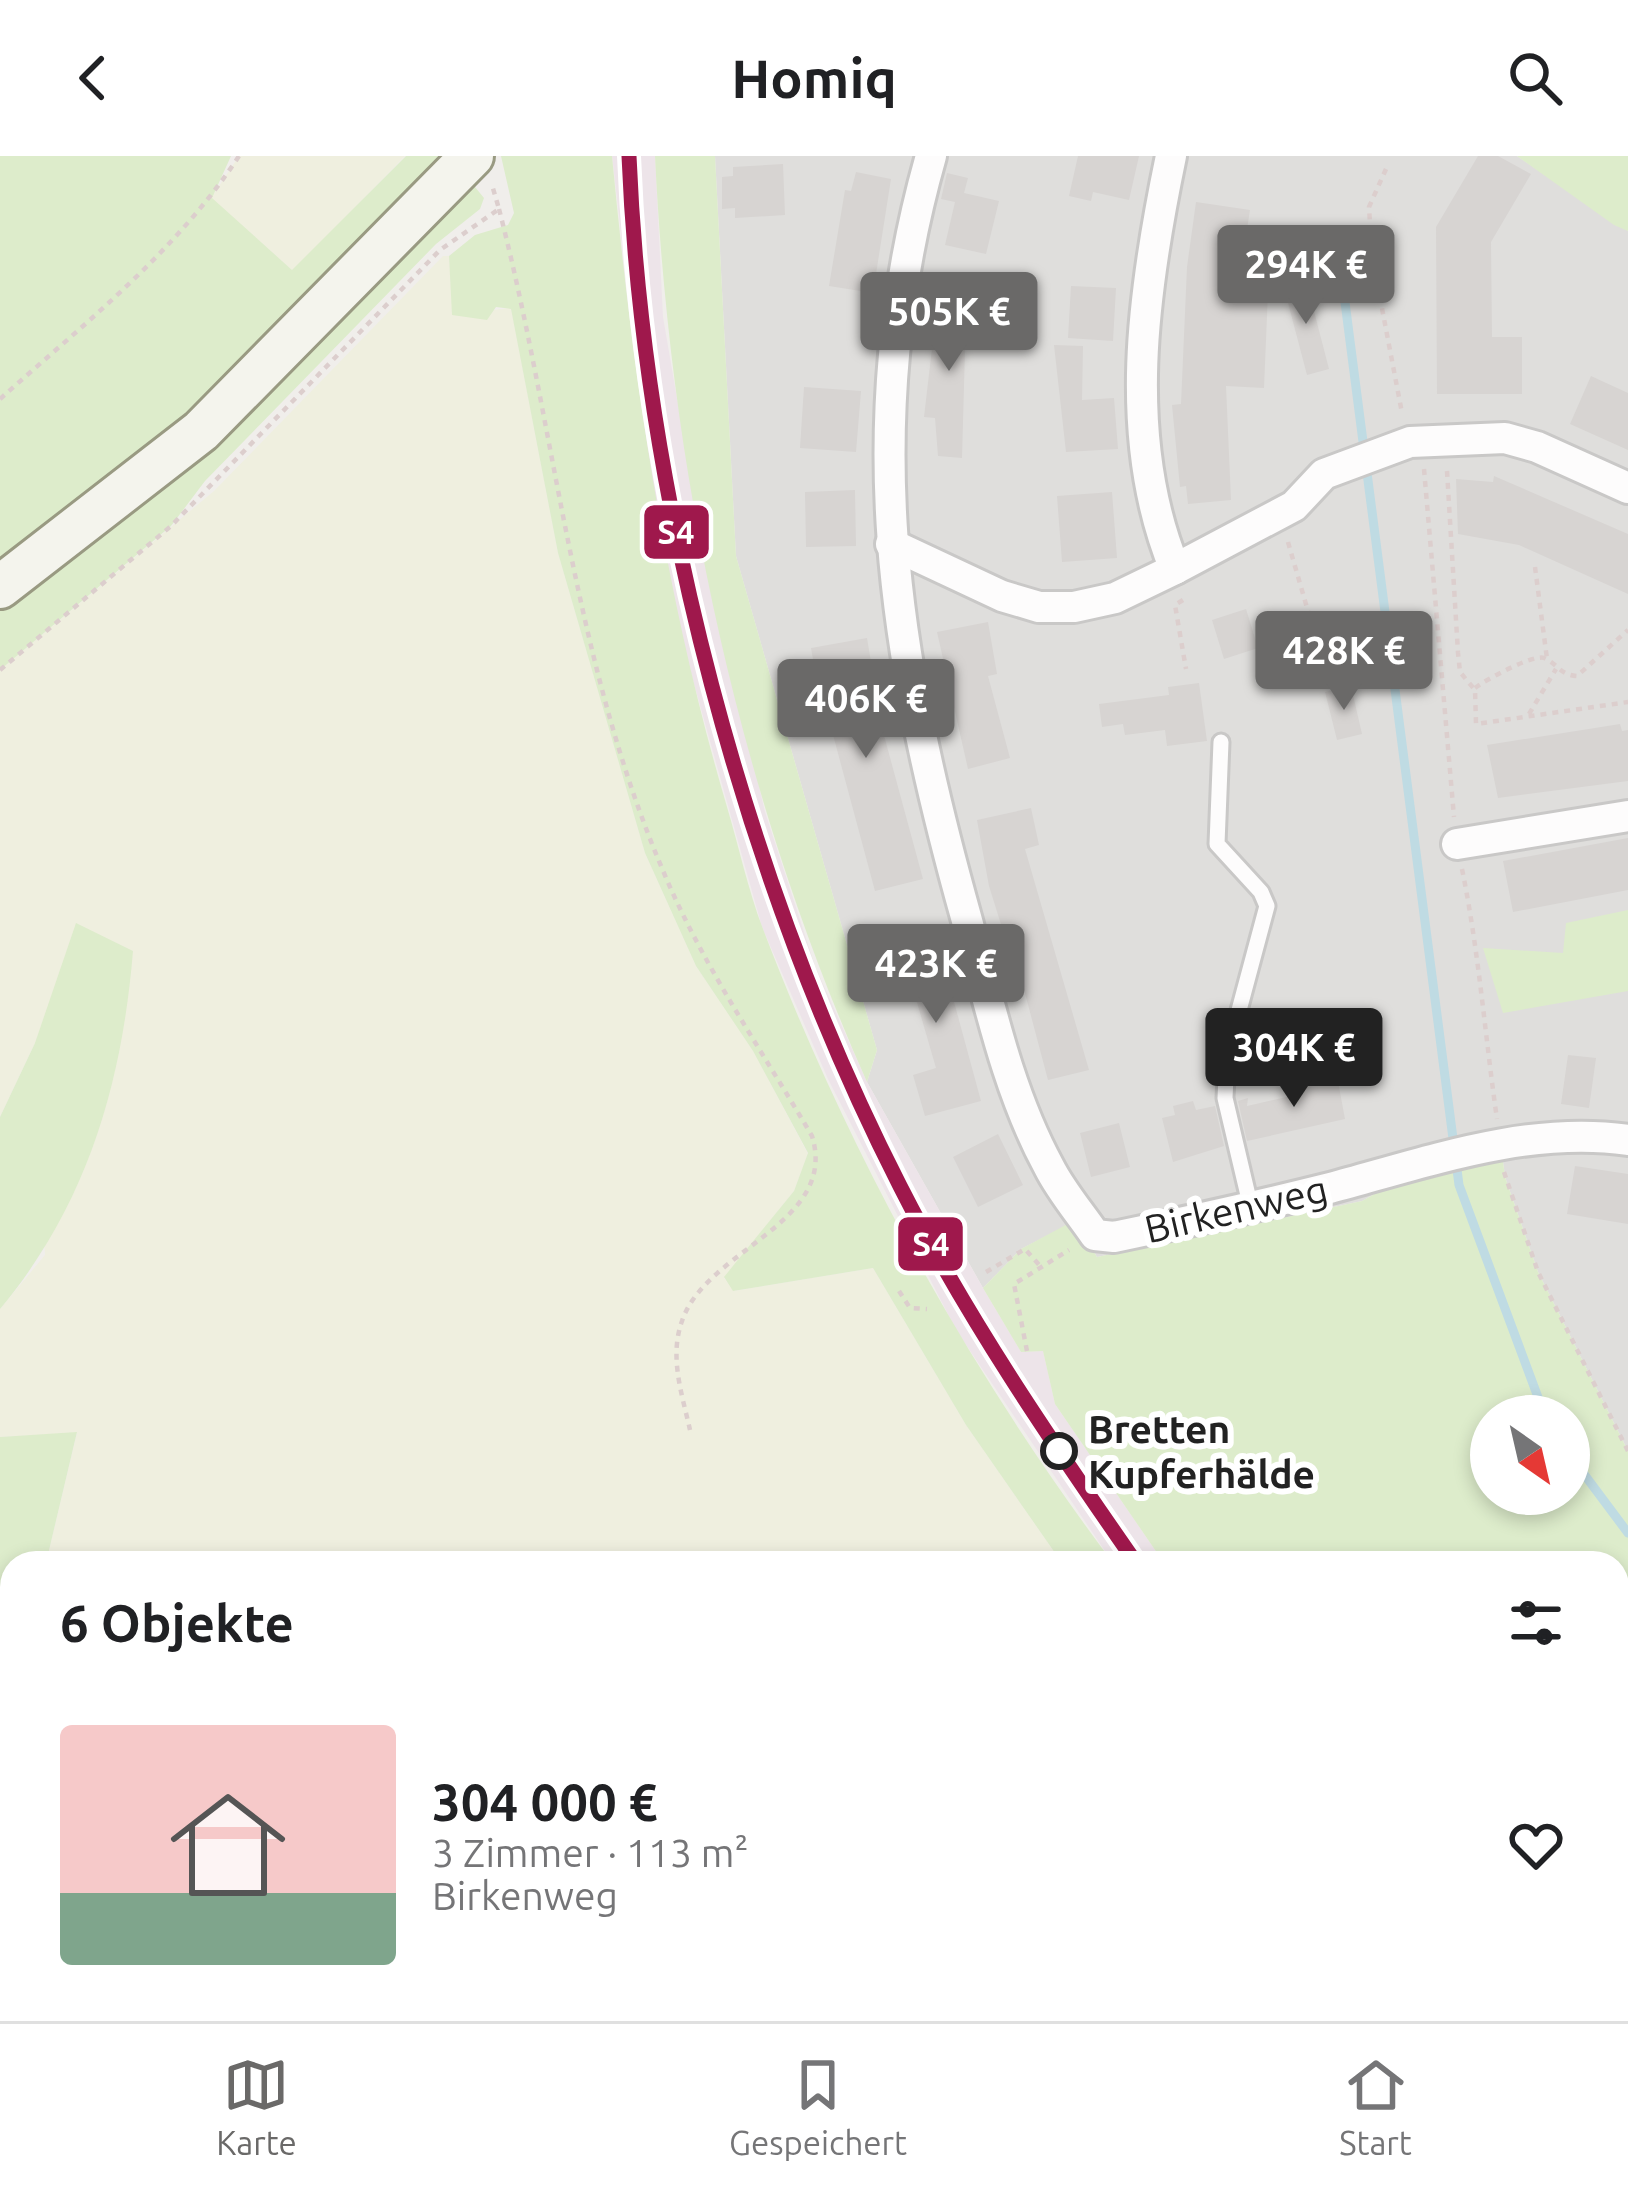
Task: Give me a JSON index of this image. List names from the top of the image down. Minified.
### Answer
{"streets":{"street":["Birkenweg"]},"places":["Bretten Kupferhälde"],"lines":["transit line S4"],"north":"bottom right","page":{"header":"Homiq","price":["294K €","505K €","428K €","406K €","423K €","304K €"],"heading":"6 Objekte","list":[{"name":"304 000 €","note":"3 Zimmer · 113 m² · Birkenweg"}],"tabs":["Karte","Gespeichert","Start"]}}
